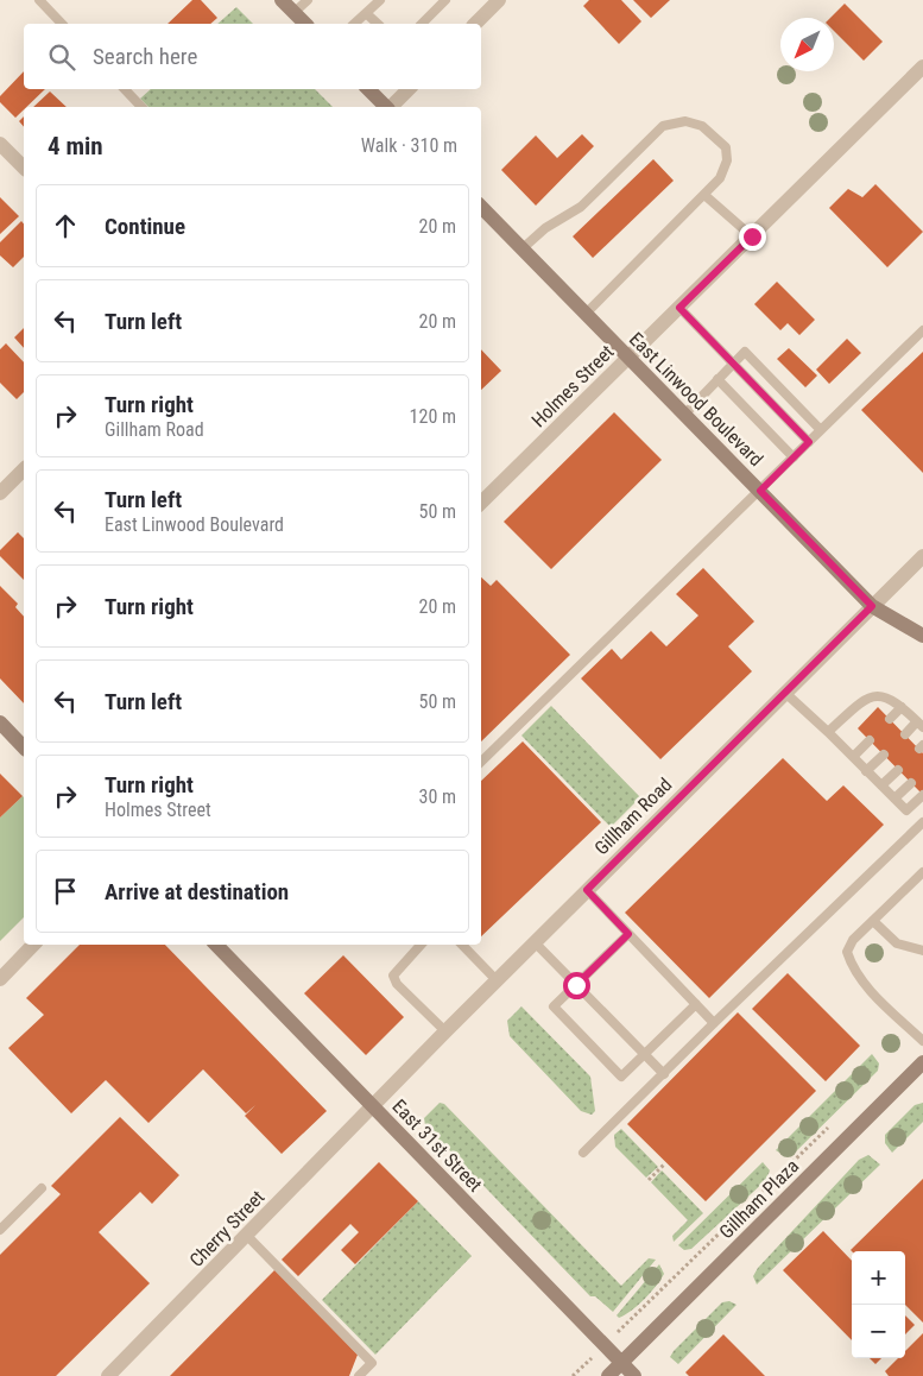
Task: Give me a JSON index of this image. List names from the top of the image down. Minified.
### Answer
{"streets":{"main road":["East Linwood Boulevard","East 31st Street","Gillham Plaza"],"street":["Holmes Street","Gillham Road","Cherry Street"]},"crossings":[["Holmes Street","East Linwood Boulevard"],["East Linwood Boulevard","Gillham Road"],["Gillham Road","East 31st Street"],["Gillham Road","Cherry Street"],["East 31st Street","Gillham Plaza"],["East 31st Street","Cherry Street"]],"north":"bottom left","page":{"search":"Search here","heading":["4 min","Walk · 310 m"],"list":[["Continue","20 m"],["Turn left","20 m"],["Turn right","Gillham Road","120 m"],["Turn left","East Linwood Boulevard","50 m"],["Turn right","20 m"],["Turn left","50 m"],["Turn right","Holmes Street","30 m"],"Arrive at destination"],"map_buttons":["+","−"]}}
